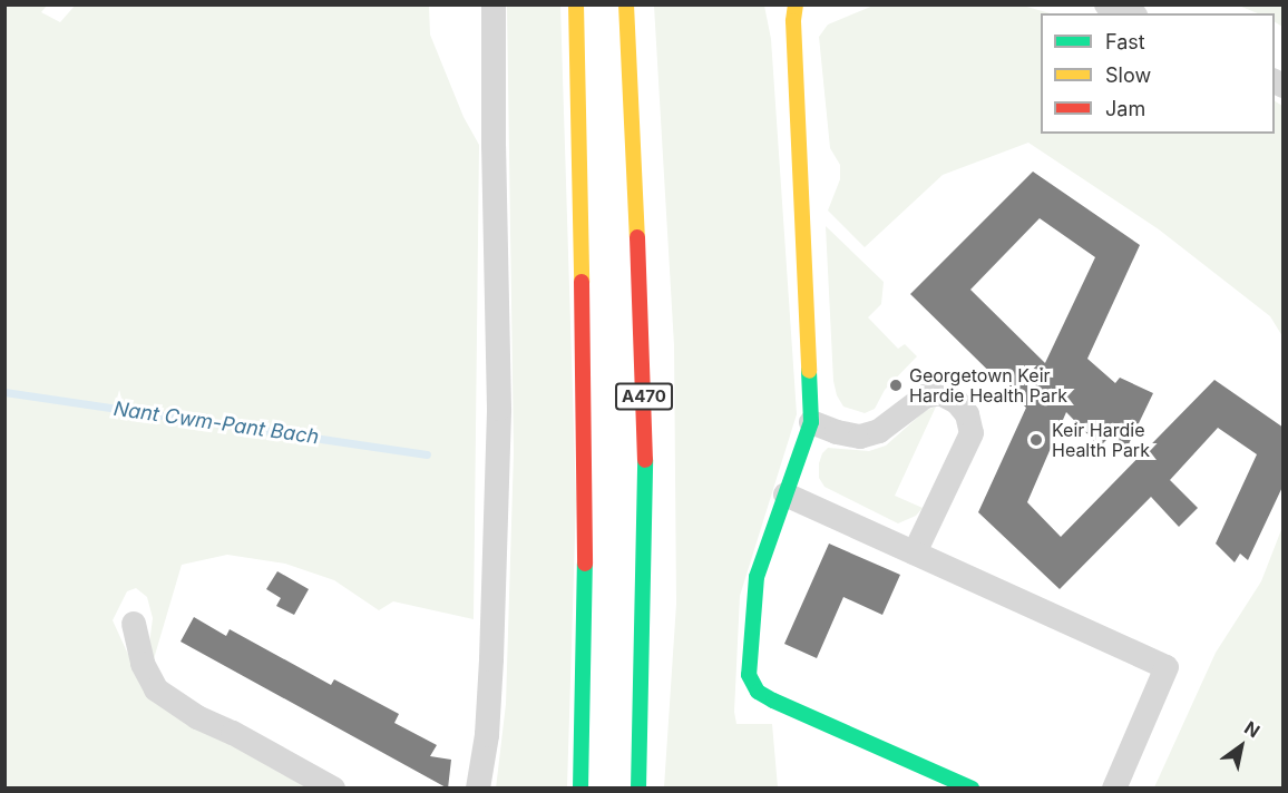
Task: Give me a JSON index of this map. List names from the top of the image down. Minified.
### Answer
{"streets":{"main road":["A470"]},"water":["Nant Cwm-Pant Bach"],"places":["Georgetown Keir Hardie Health Park","Keir Hardie Health Park"],"legend":["Fast","Slow","Jam"],"north":"top right"}
